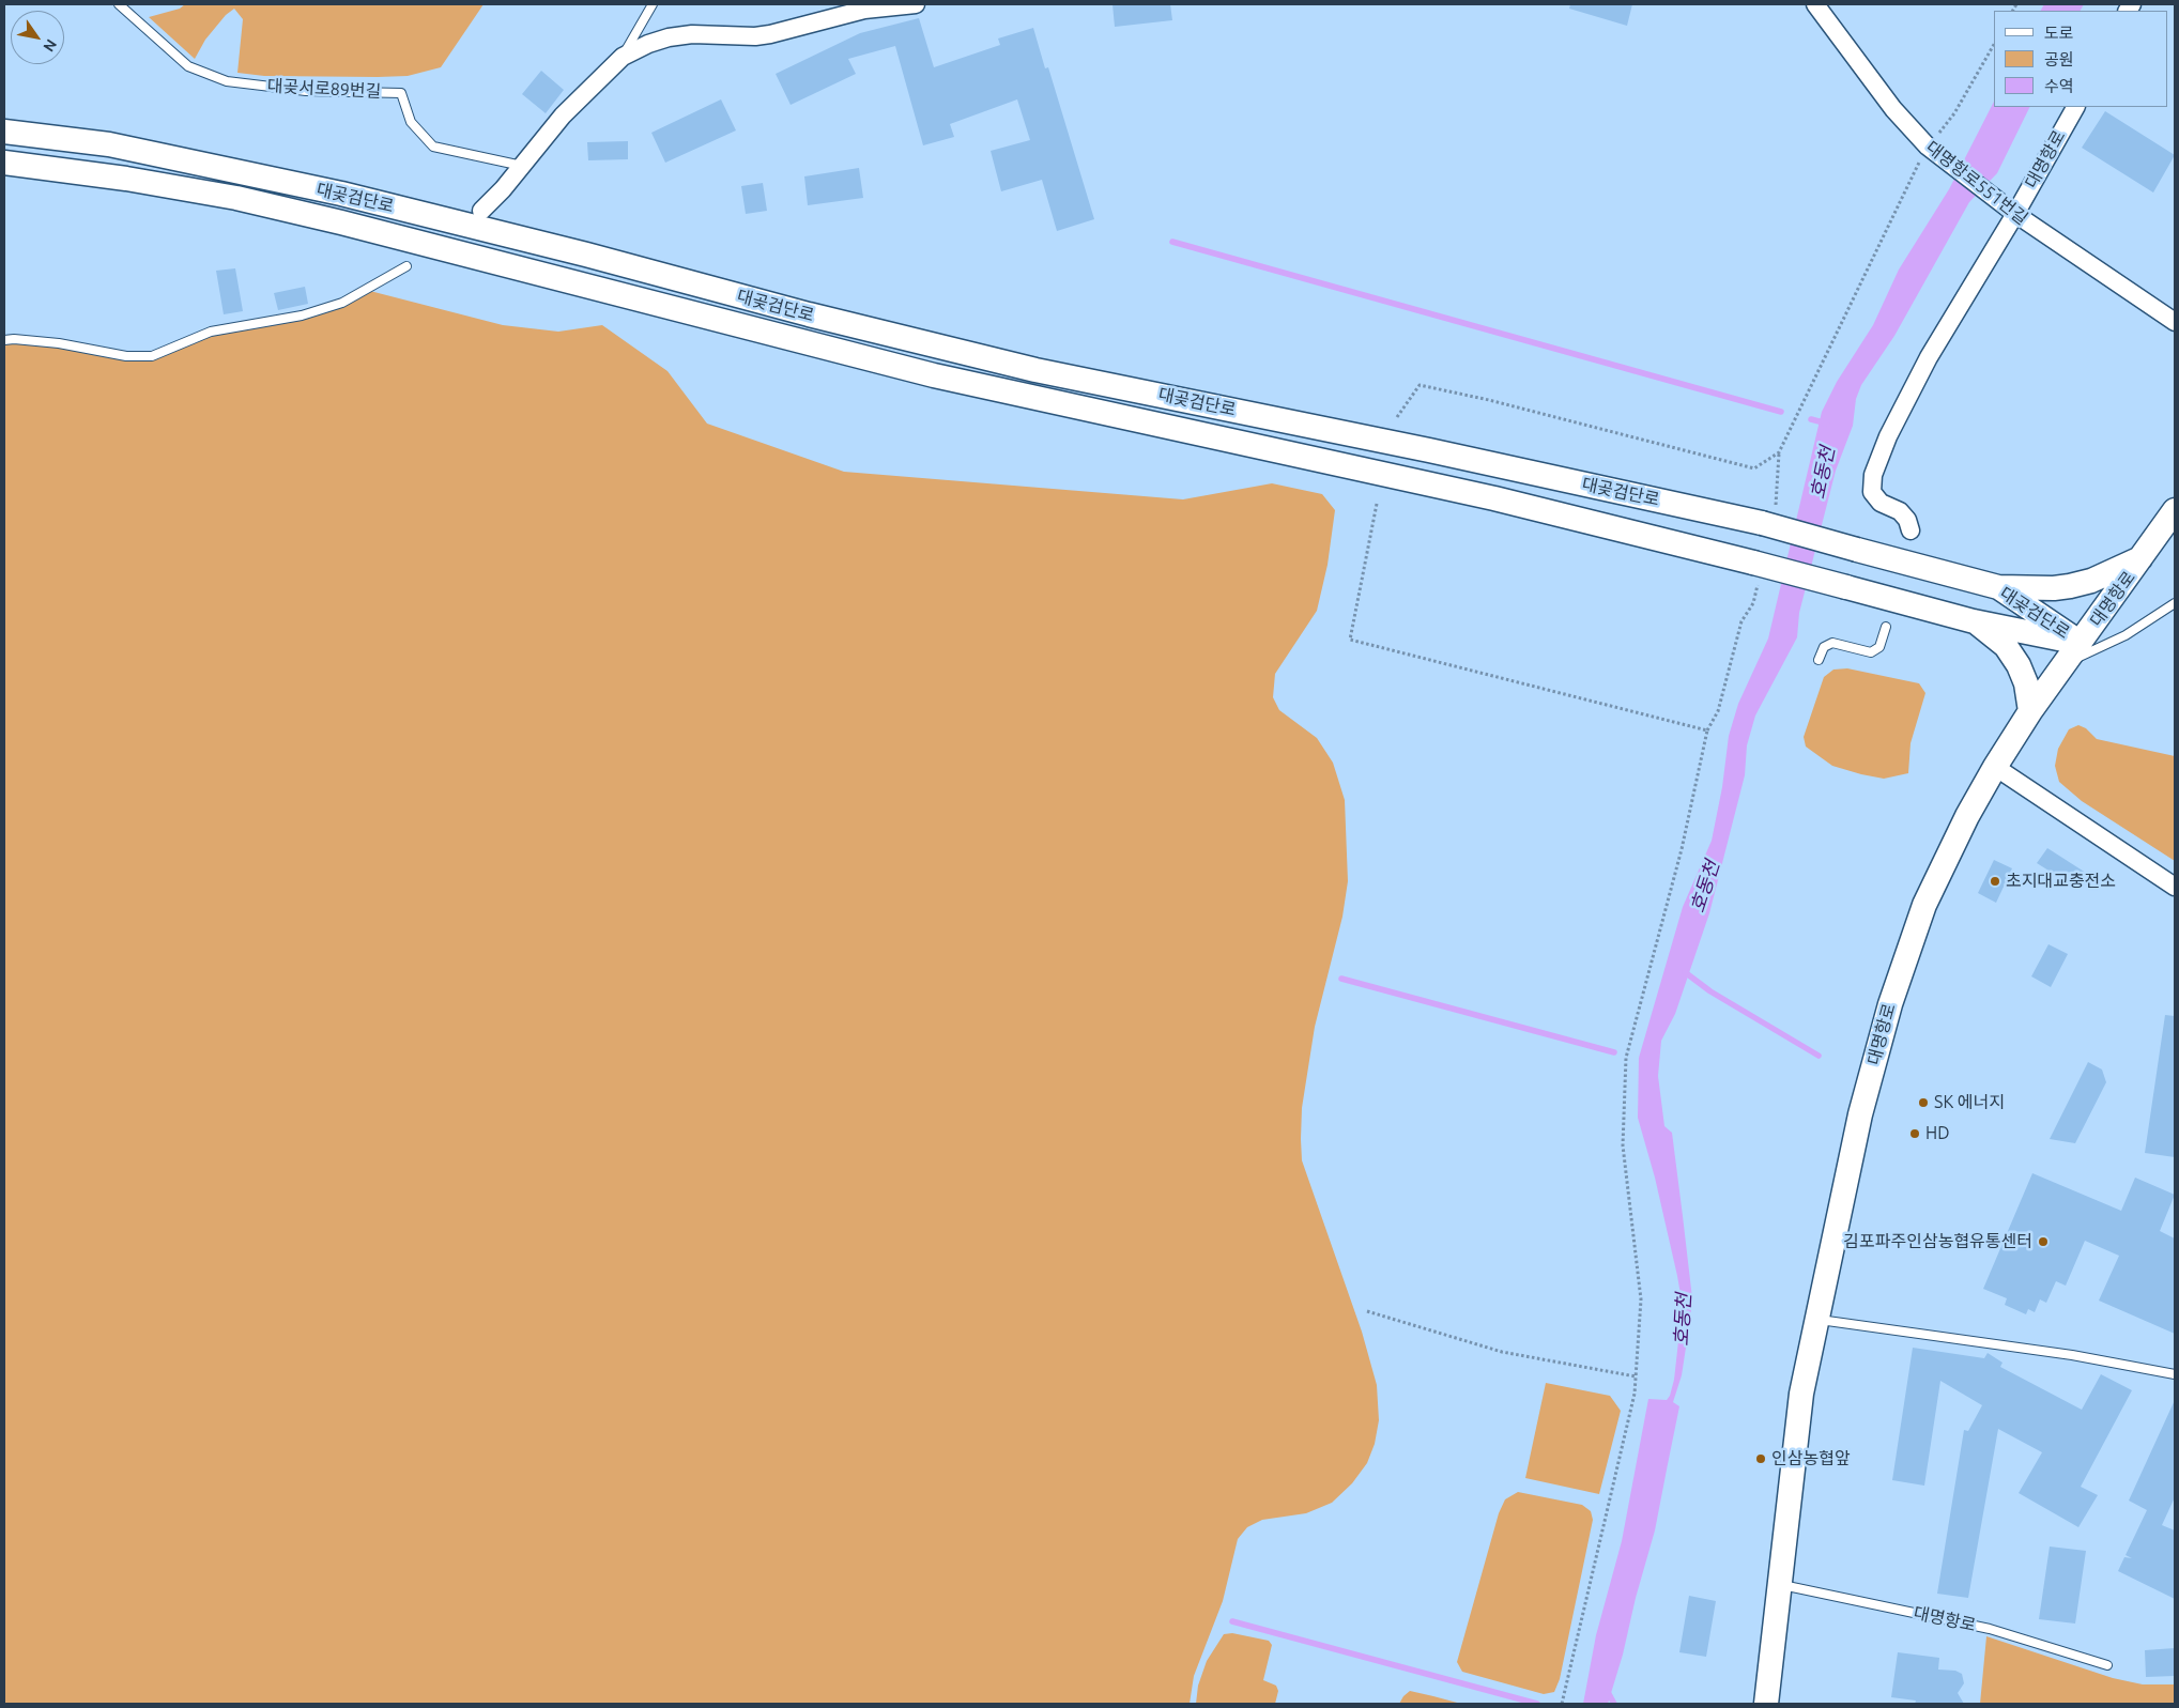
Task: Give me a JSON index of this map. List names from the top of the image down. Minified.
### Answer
{"streets":{"main road":["대명항로","대곶검단로"],"street":["대명항로551번길"],"lane":["대곶서로89번길"]},"crossings":[["대명항로","대명항로551번길"],["대명항로","대곶검단로"]],"water":["호동천"],"places":["초지대교충전소","SK 에너지","HD","김포파주인삼농협유통센터","인삼농협앞"],"legend":["도로","공원","수역"],"north":"bottom right"}
